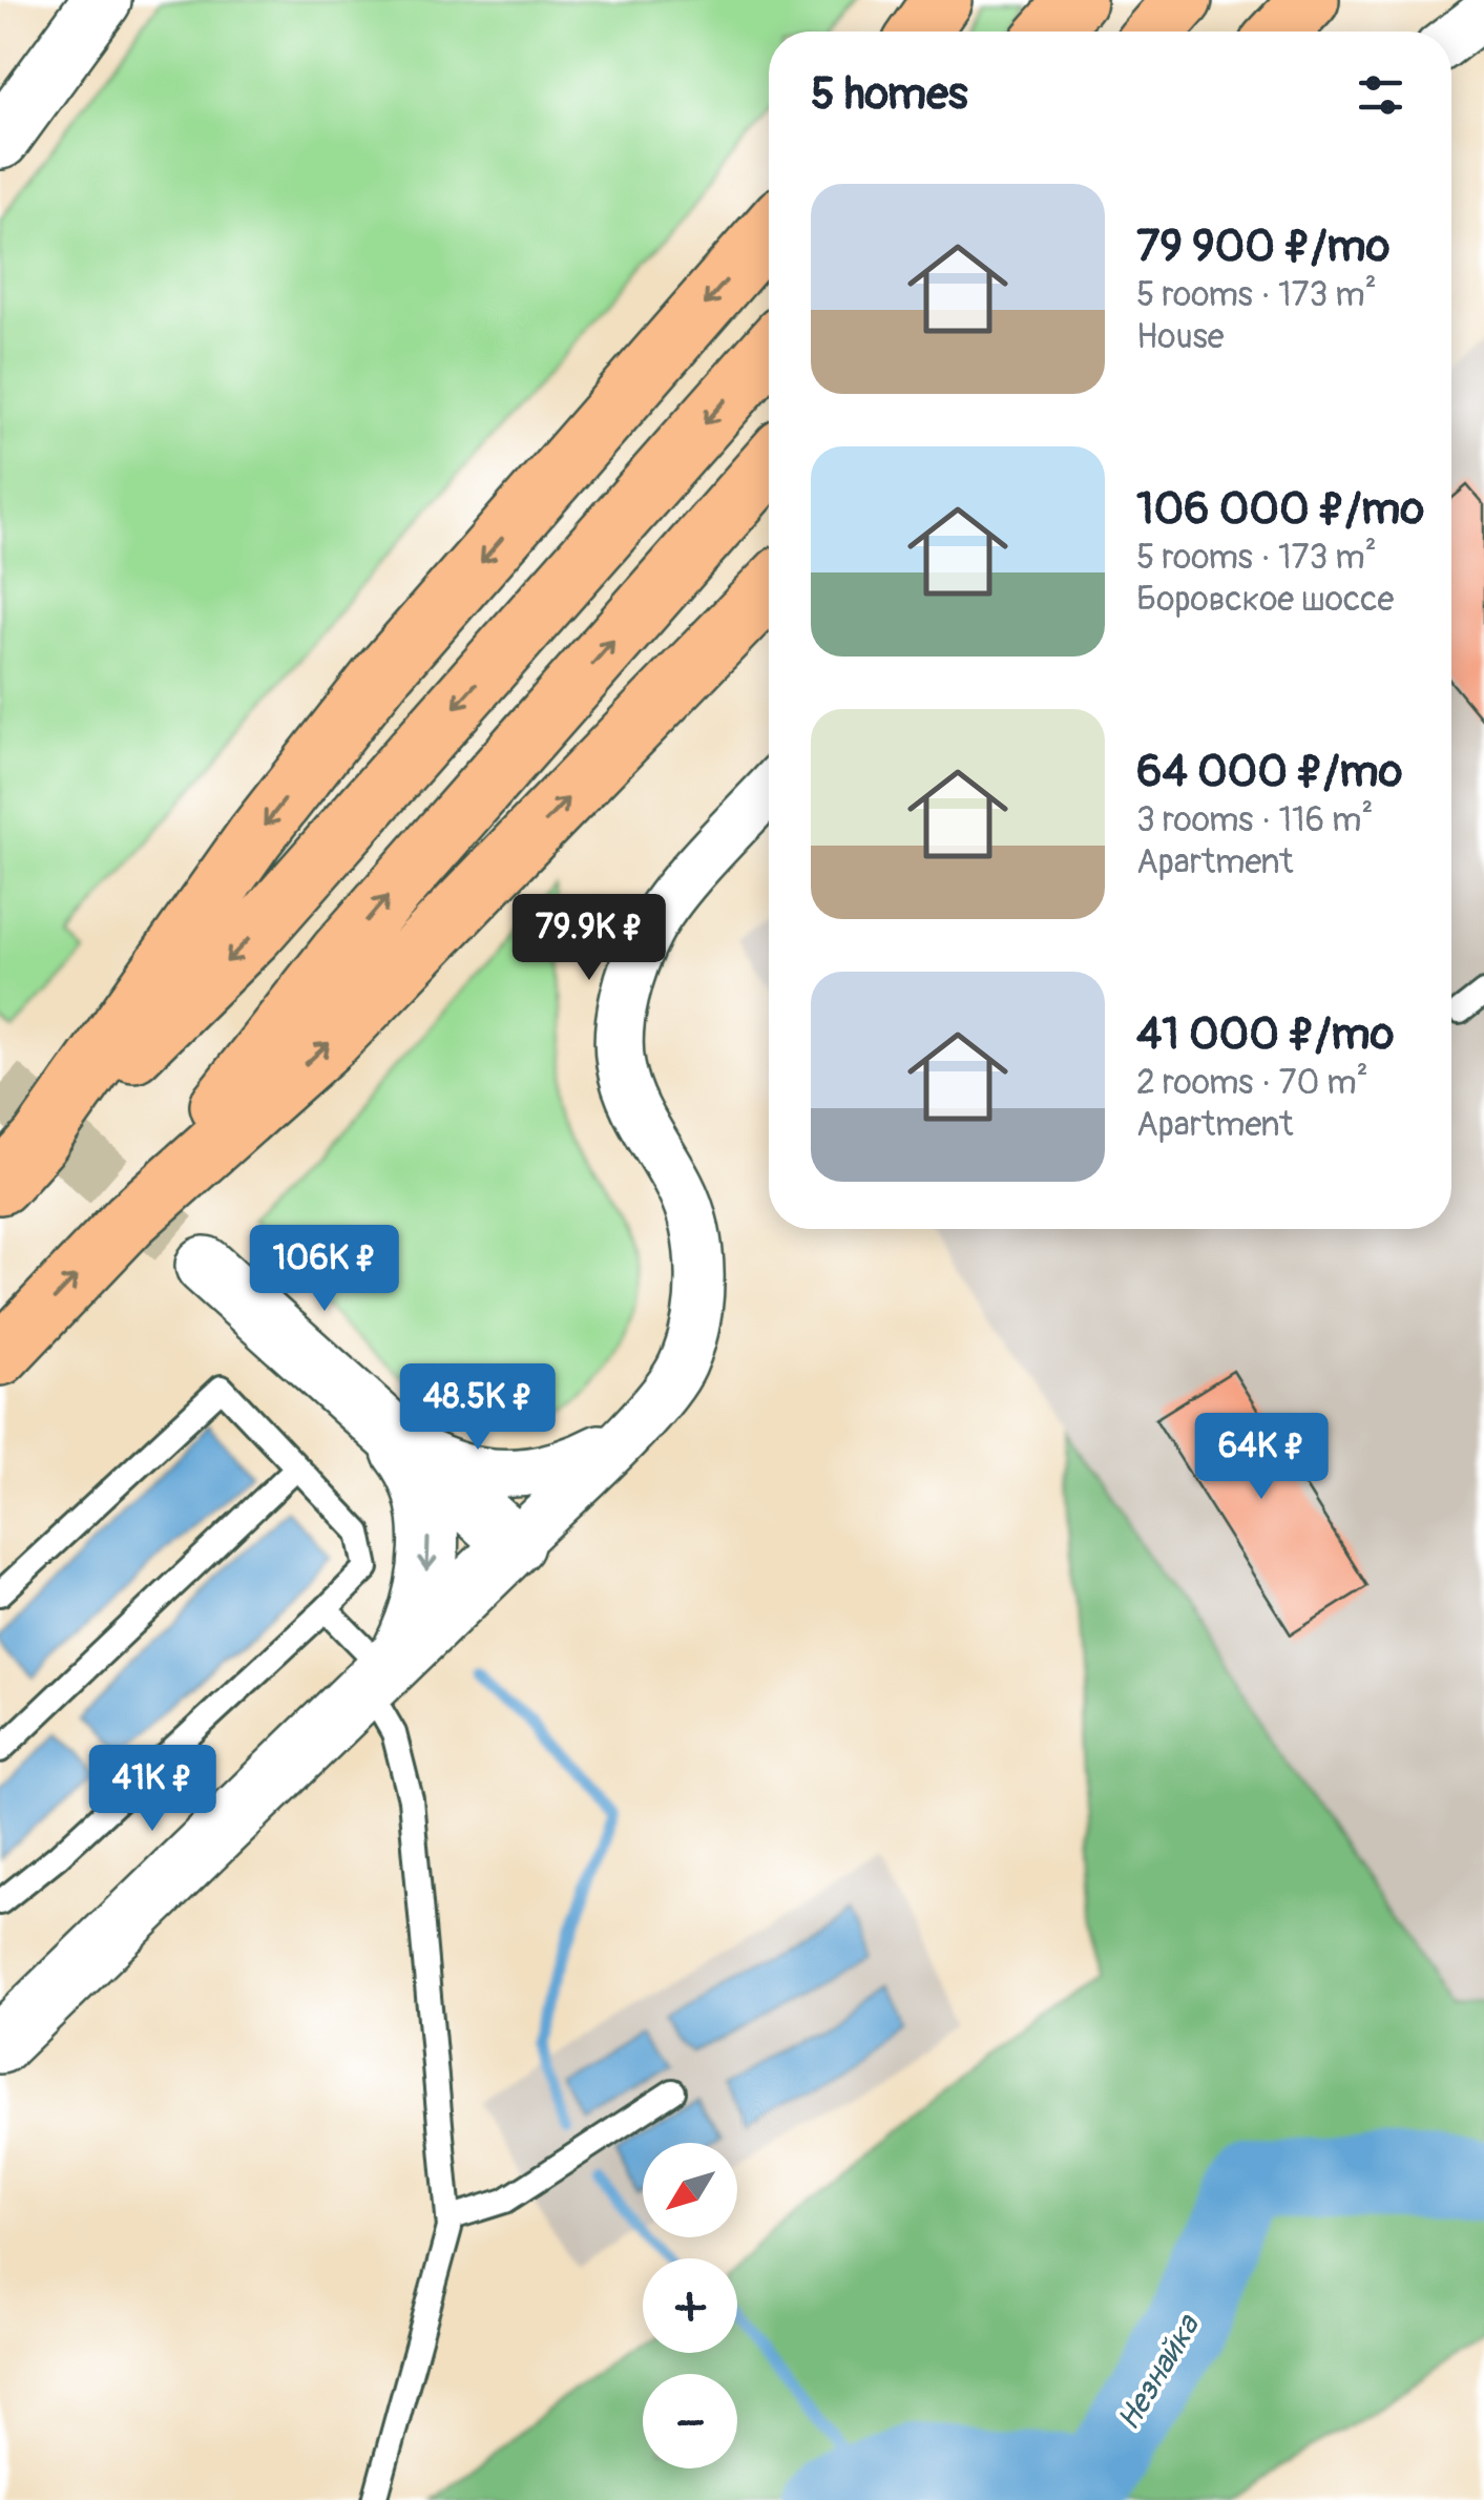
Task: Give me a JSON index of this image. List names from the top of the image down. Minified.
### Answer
{"water":["Незнайка"],"north":"bottom left","page":{"heading":"5 homes","list":[{"name":"79 900 ₽/mo","note":"5 rooms · 173 m² · House"},{"name":"106 000 ₽/mo","note":"5 rooms · 173 m² · Боровское шоссе"},{"name":"64 000 ₽/mo","note":"3 rooms · 116 m² · Apartment"},{"name":"41 000 ₽/mo","note":"2 rooms · 70 m² · Apartment"}],"price":["79.9K ₽","106K ₽","48.5K ₽","64K ₽","41K ₽"],"map_buttons":["+","−"]}}
